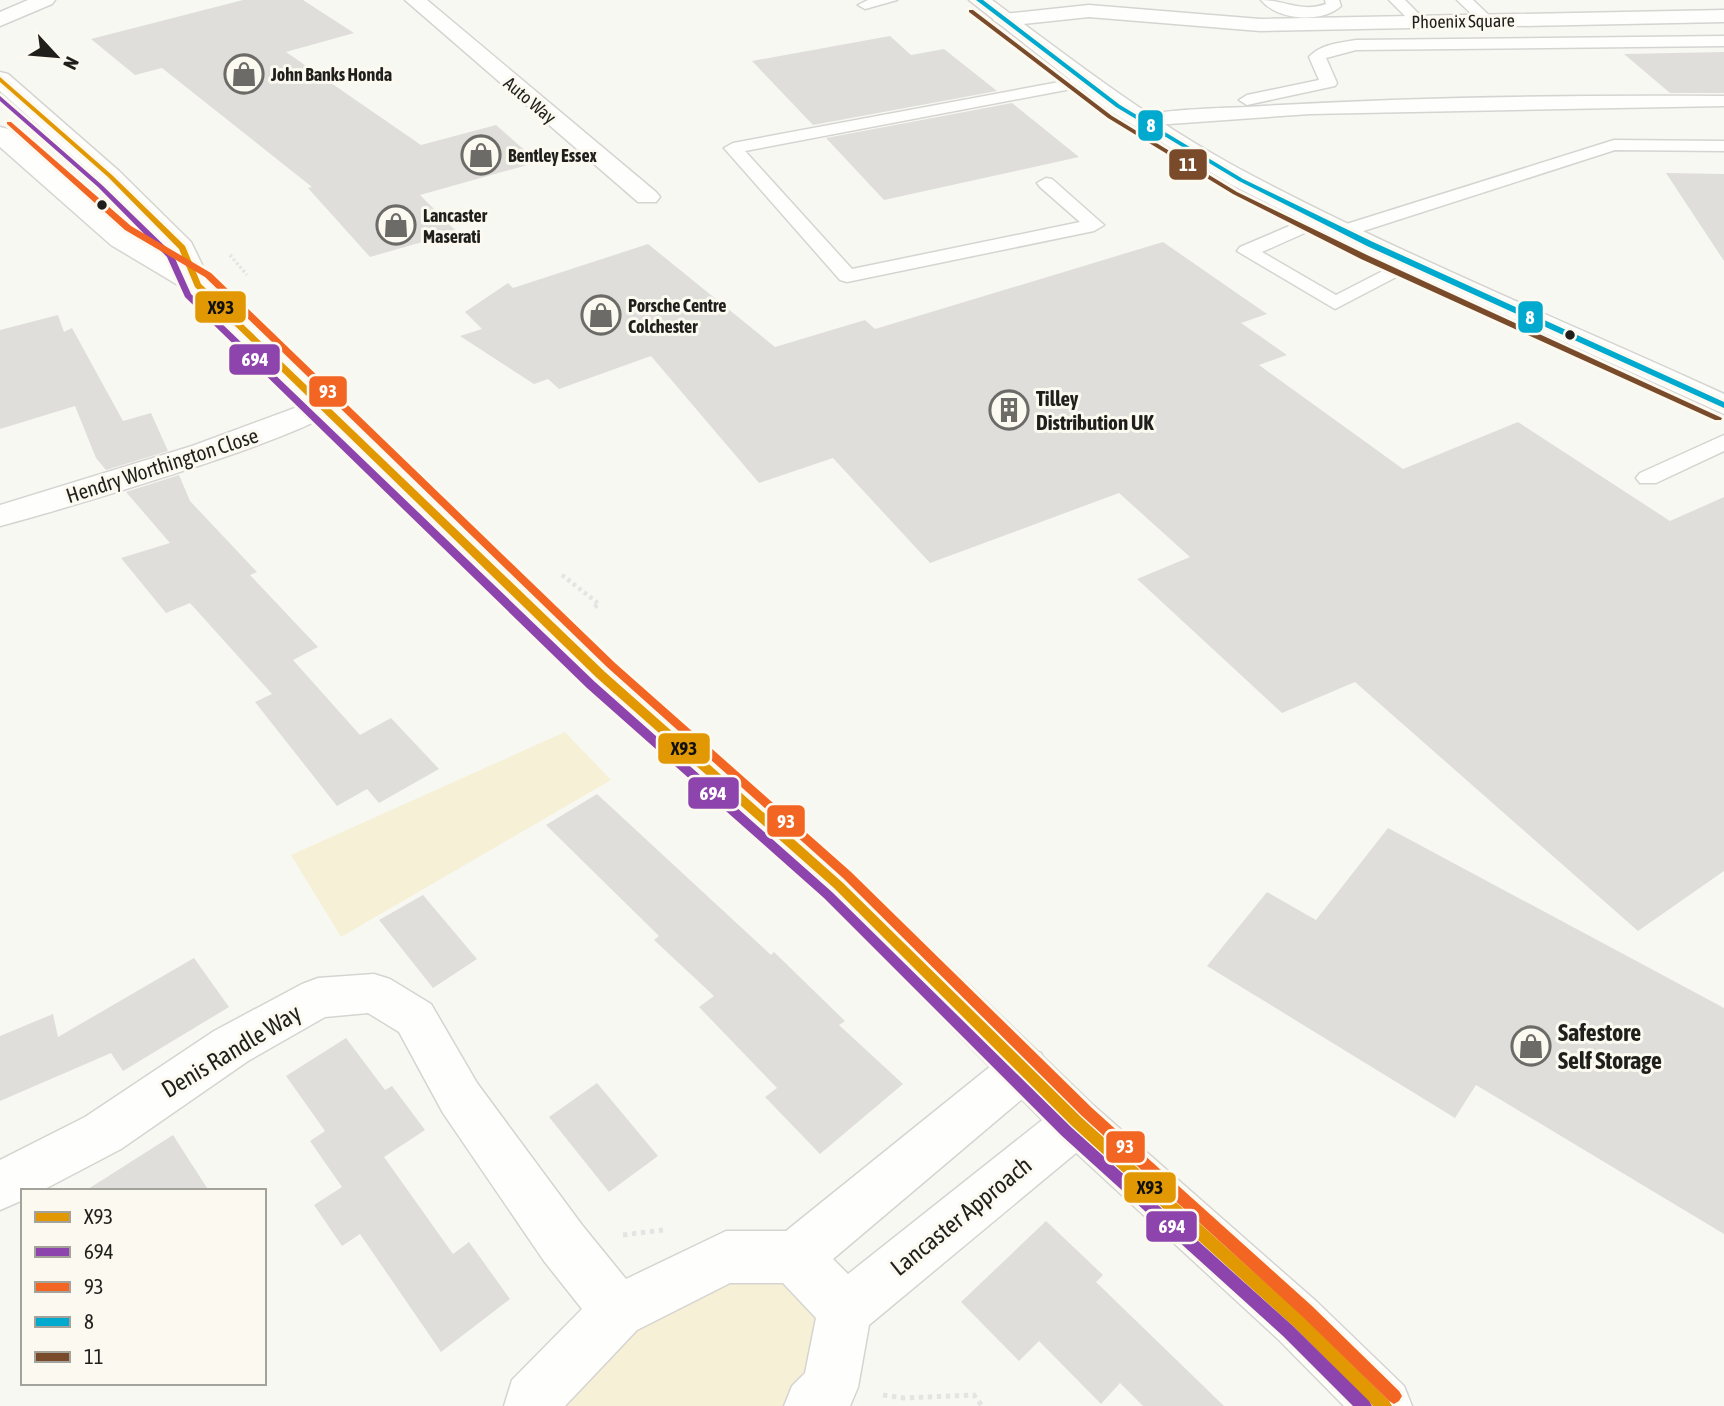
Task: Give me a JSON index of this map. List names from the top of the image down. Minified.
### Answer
{"streets":{"street":["Phoenix Square","Auto Way","Hendry Worthington Close","Denis Randle Way","Lancaster Approach"]},"places":{"shop":["John Banks Honda","Bentley Essex","Lancaster Maserati","Porsche Centre Colchester","Safestore Self Storage"],"building":["Tilley Distribution UK"]},"lines":["transit line 8","transit line 11","transit line X93","transit line 694","transit line 93"],"legend":["X93","694","93","8","11"],"north":"bottom right"}
